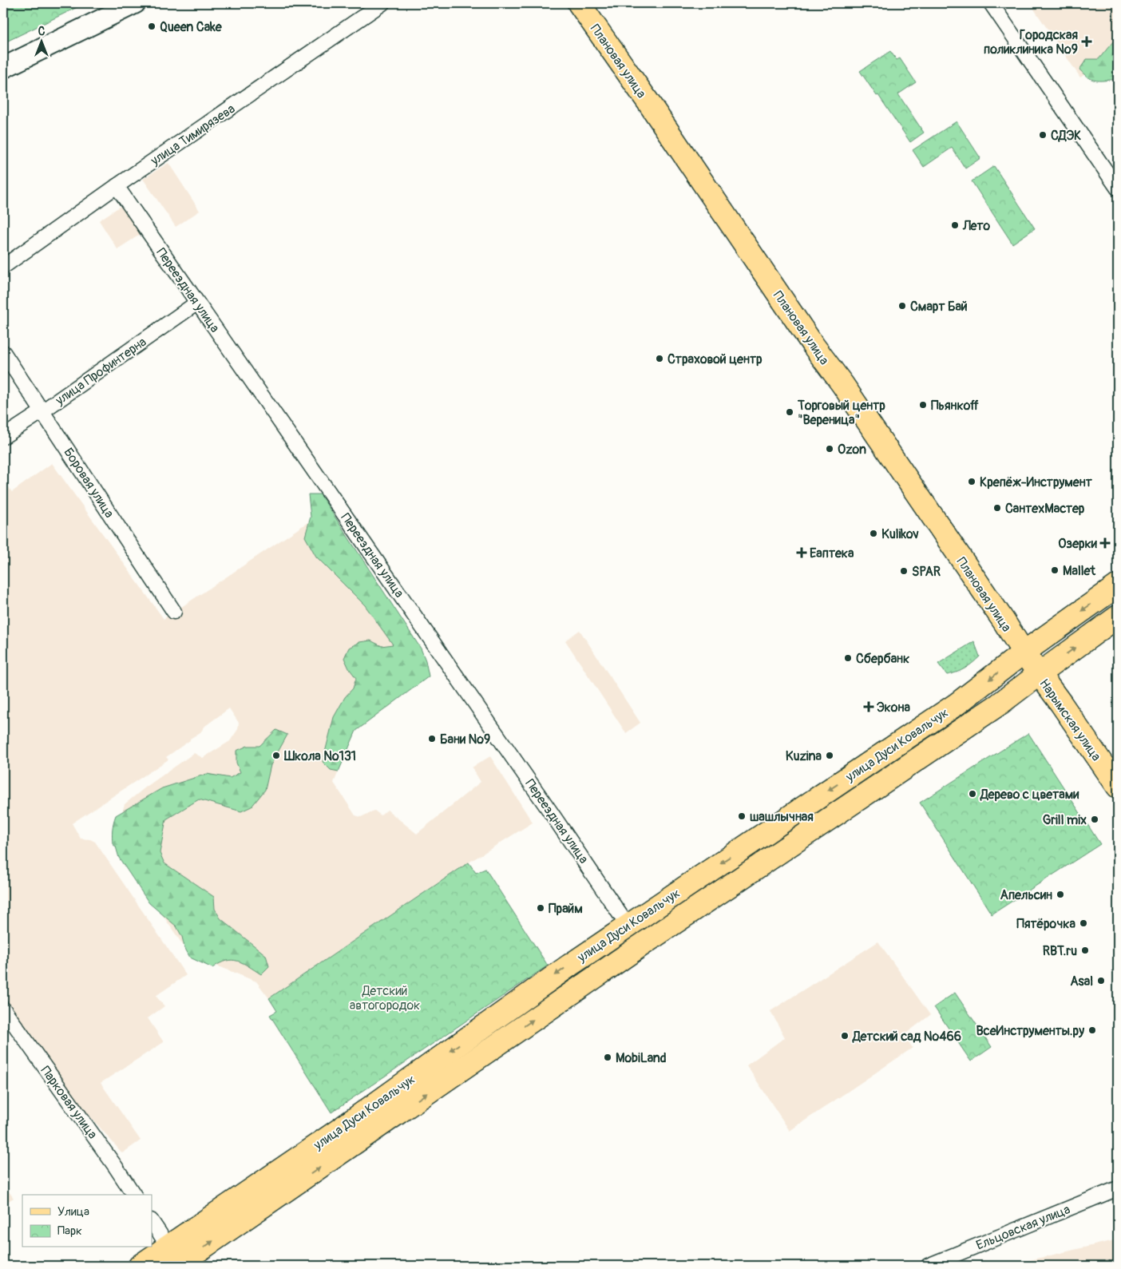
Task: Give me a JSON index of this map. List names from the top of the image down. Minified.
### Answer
{"streets":{"main road":["Плановая улица","Нарымская улица","улица Дуси Ковальчук"],"street":["улица Тимирязева","Переездная улица","улица Профинтерна","Боровая улица","Парковая улица","Ельцовская улица"]},"crossings":[["Плановая улица","Нарымская улица"],["Плановая улица","улица Дуси Ковальчук"],["улица Тимирязева","Переездная улица"],["Переездная улица","улица Профинтерна"],["Переездная улица","улица Дуси Ковальчук"],["улица Профинтерна","Боровая улица"],["Нарымская улица","улица Дуси Ковальчук"]],"parks":["Детский автогородок"],"places":{"other":["Queen Cake","СДЭК","Лето","Смарт Бай","Страховой центр","Пьянкоff","Торговый центр \"Вереница\"","Ozon","Крепёж-Инструмент","СантехМастер","Kulikov","Mallet","SPAR","Сбербанк","Бани №9","Школа №131","Kuzina","Дерево с цветами","шашлычная","Grill mix","Апельсин","Прайм","Пятёрочка","RBT.ru","Asal","ВсеИнструменты.ру","Детский сад №466","MobiLand"],"health":["Городская поликлиника №9","Озерки","Еаптека","Экона"]},"legend":["Улица","Парк"],"north":"top"}
